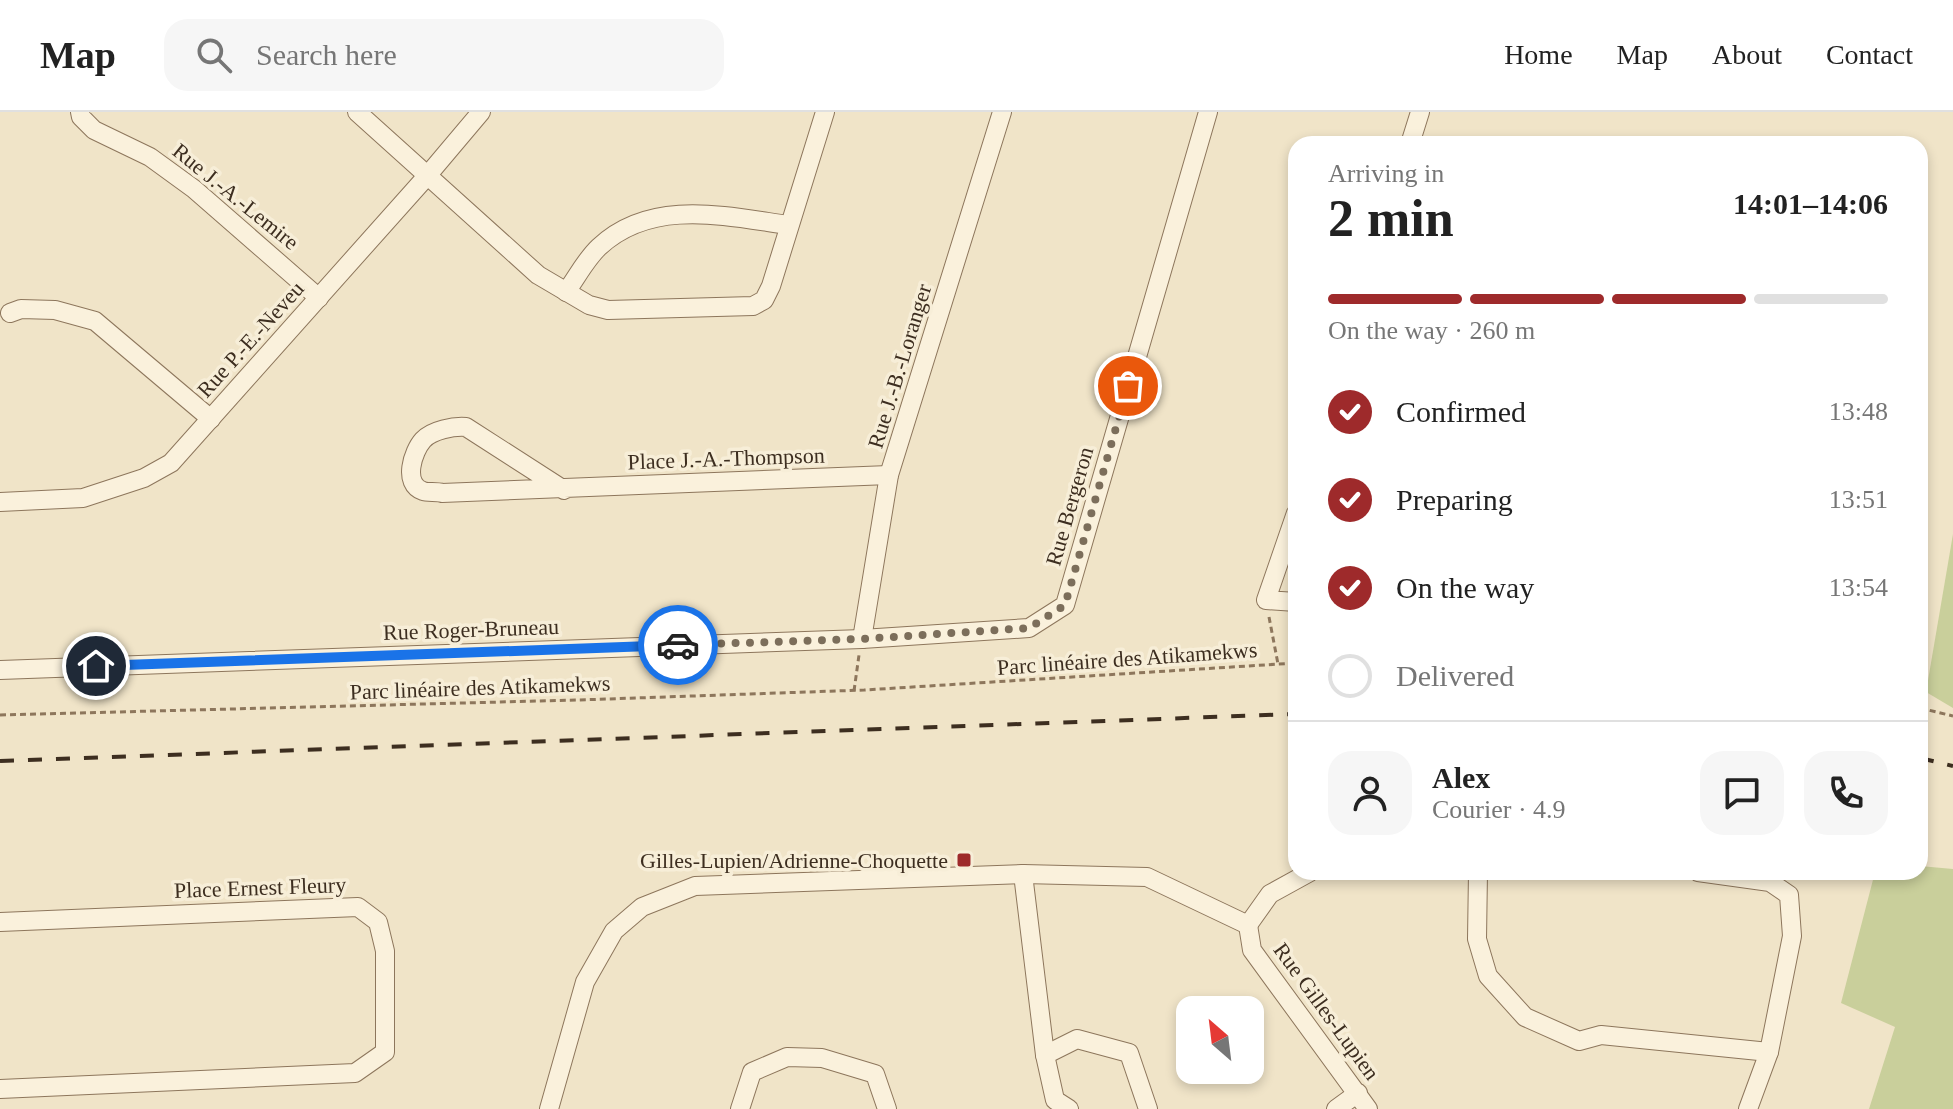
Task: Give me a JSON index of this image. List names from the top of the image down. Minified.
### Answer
{"streets":{"street":["Rue J.-A.-Lemire","Rue P.-E.-Neveu","Rue J.-B.-Loranger","Place J.-A.-Thompson","Rue Bergeron","Rue Roger-Bruneau","Place Ernest Fleury","Rue Gilles-Lupien"],"path":["Parc linéaire des Atikamekws"]},"crossings":[["Rue J.-A.-Lemire","Rue P.-E.-Neveu"],["Rue J.-B.-Loranger","Place J.-A.-Thompson"],["Rue J.-B.-Loranger","Rue Roger-Bruneau"],["Rue Bergeron","Rue Roger-Bruneau"]],"places":{"transit":["Gilles-Lupien/Adrienne-Choquette"]},"north":"top left","page":{"header":"Map","search":"Search here","nav":["Home","Map","About","Contact"],"heading":["2 min","Arriving in","14:01–14:06"],"panel":["Alex","Courier · 4.9"],"bar":"On the way · 260 m","list":[["Confirmed","13:48"],["Preparing","13:51"],["On the way","13:54"],"Delivered"]}}
